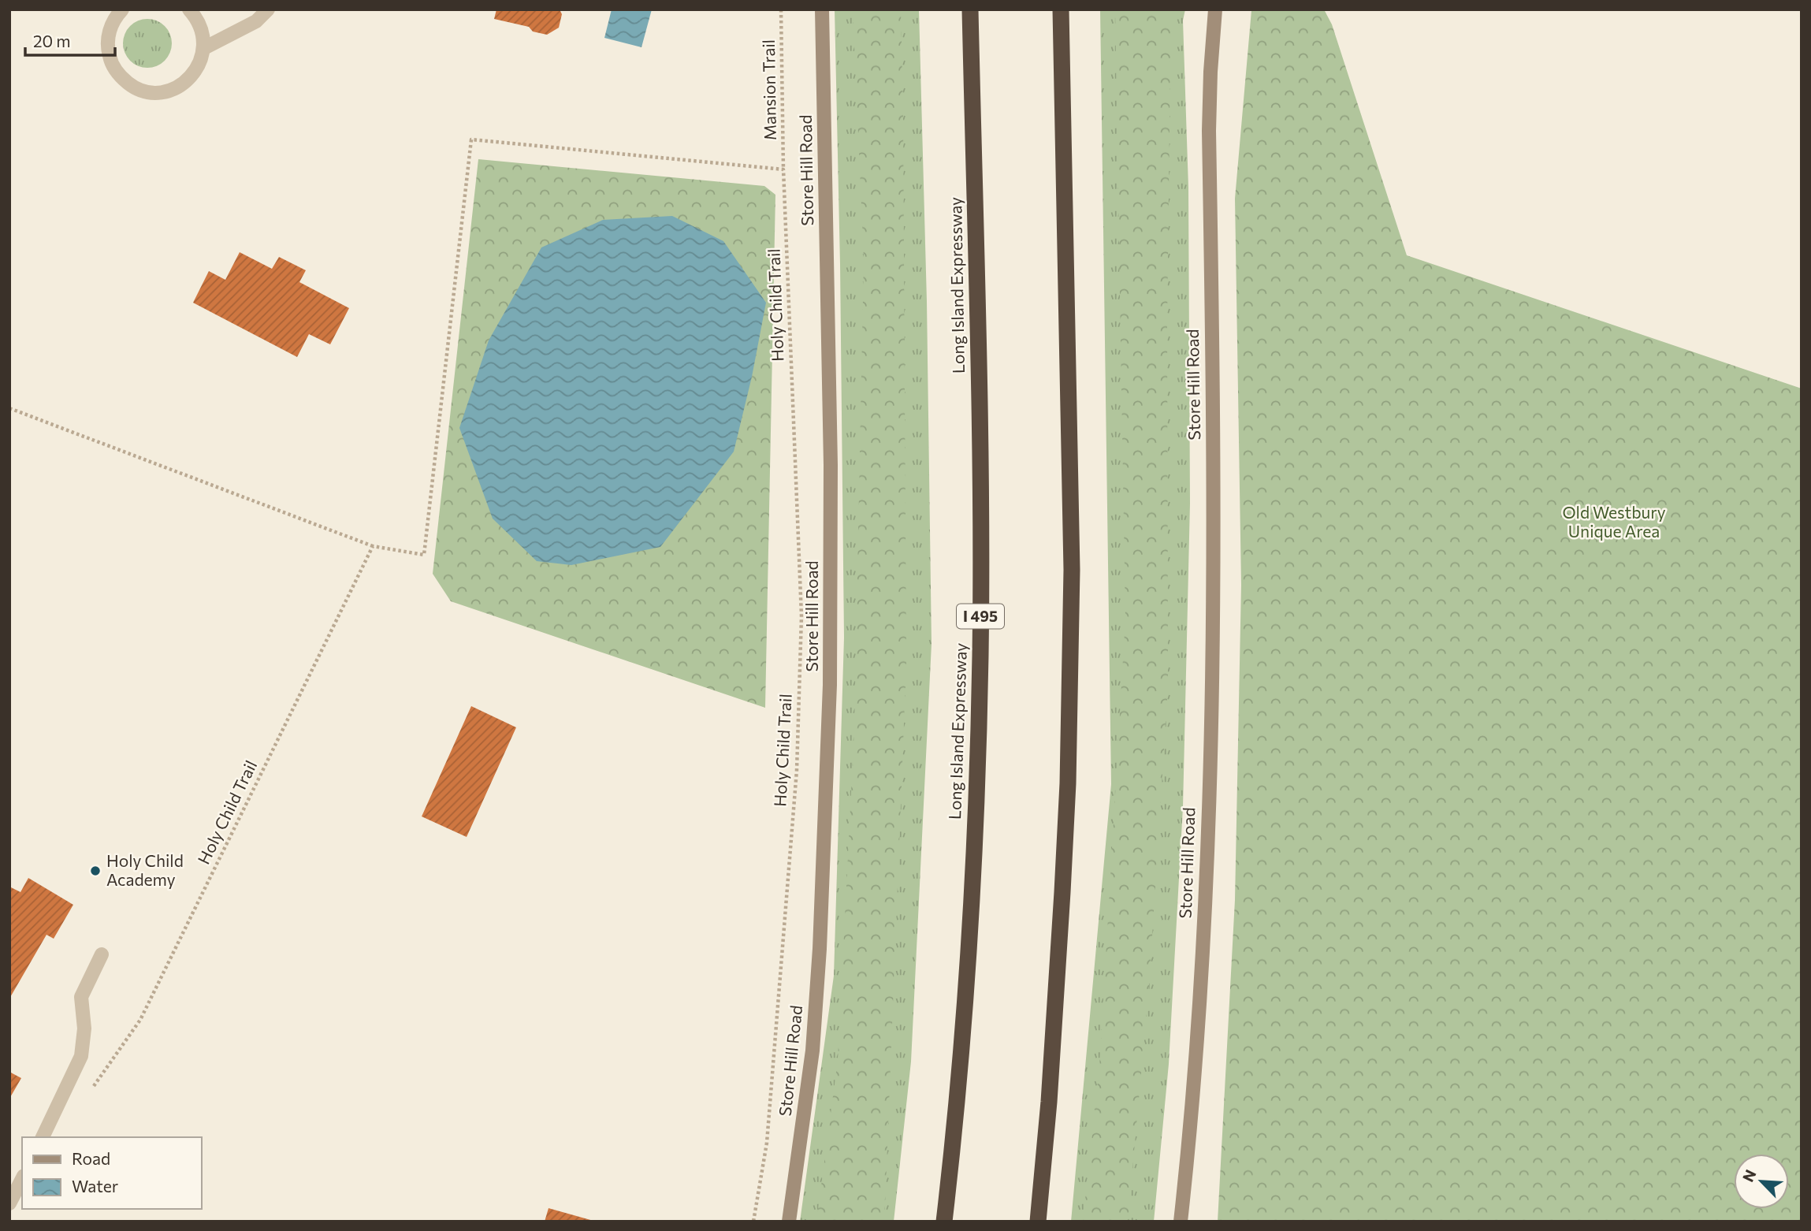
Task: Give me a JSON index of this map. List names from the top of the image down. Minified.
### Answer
{"streets":{"highway":["Long Island Expressway","I 495"],"main road":["Store Hill Road"],"path":["Mansion Trail","Holy Child Trail"]},"crossings":[["Mansion Trail","Holy Child Trail"]],"parks":["Old Westbury Unique Area"],"places":["Holy Child Academy"],"legend":["Road","Water"],"scale_bar":"20 m","north":"top left"}
